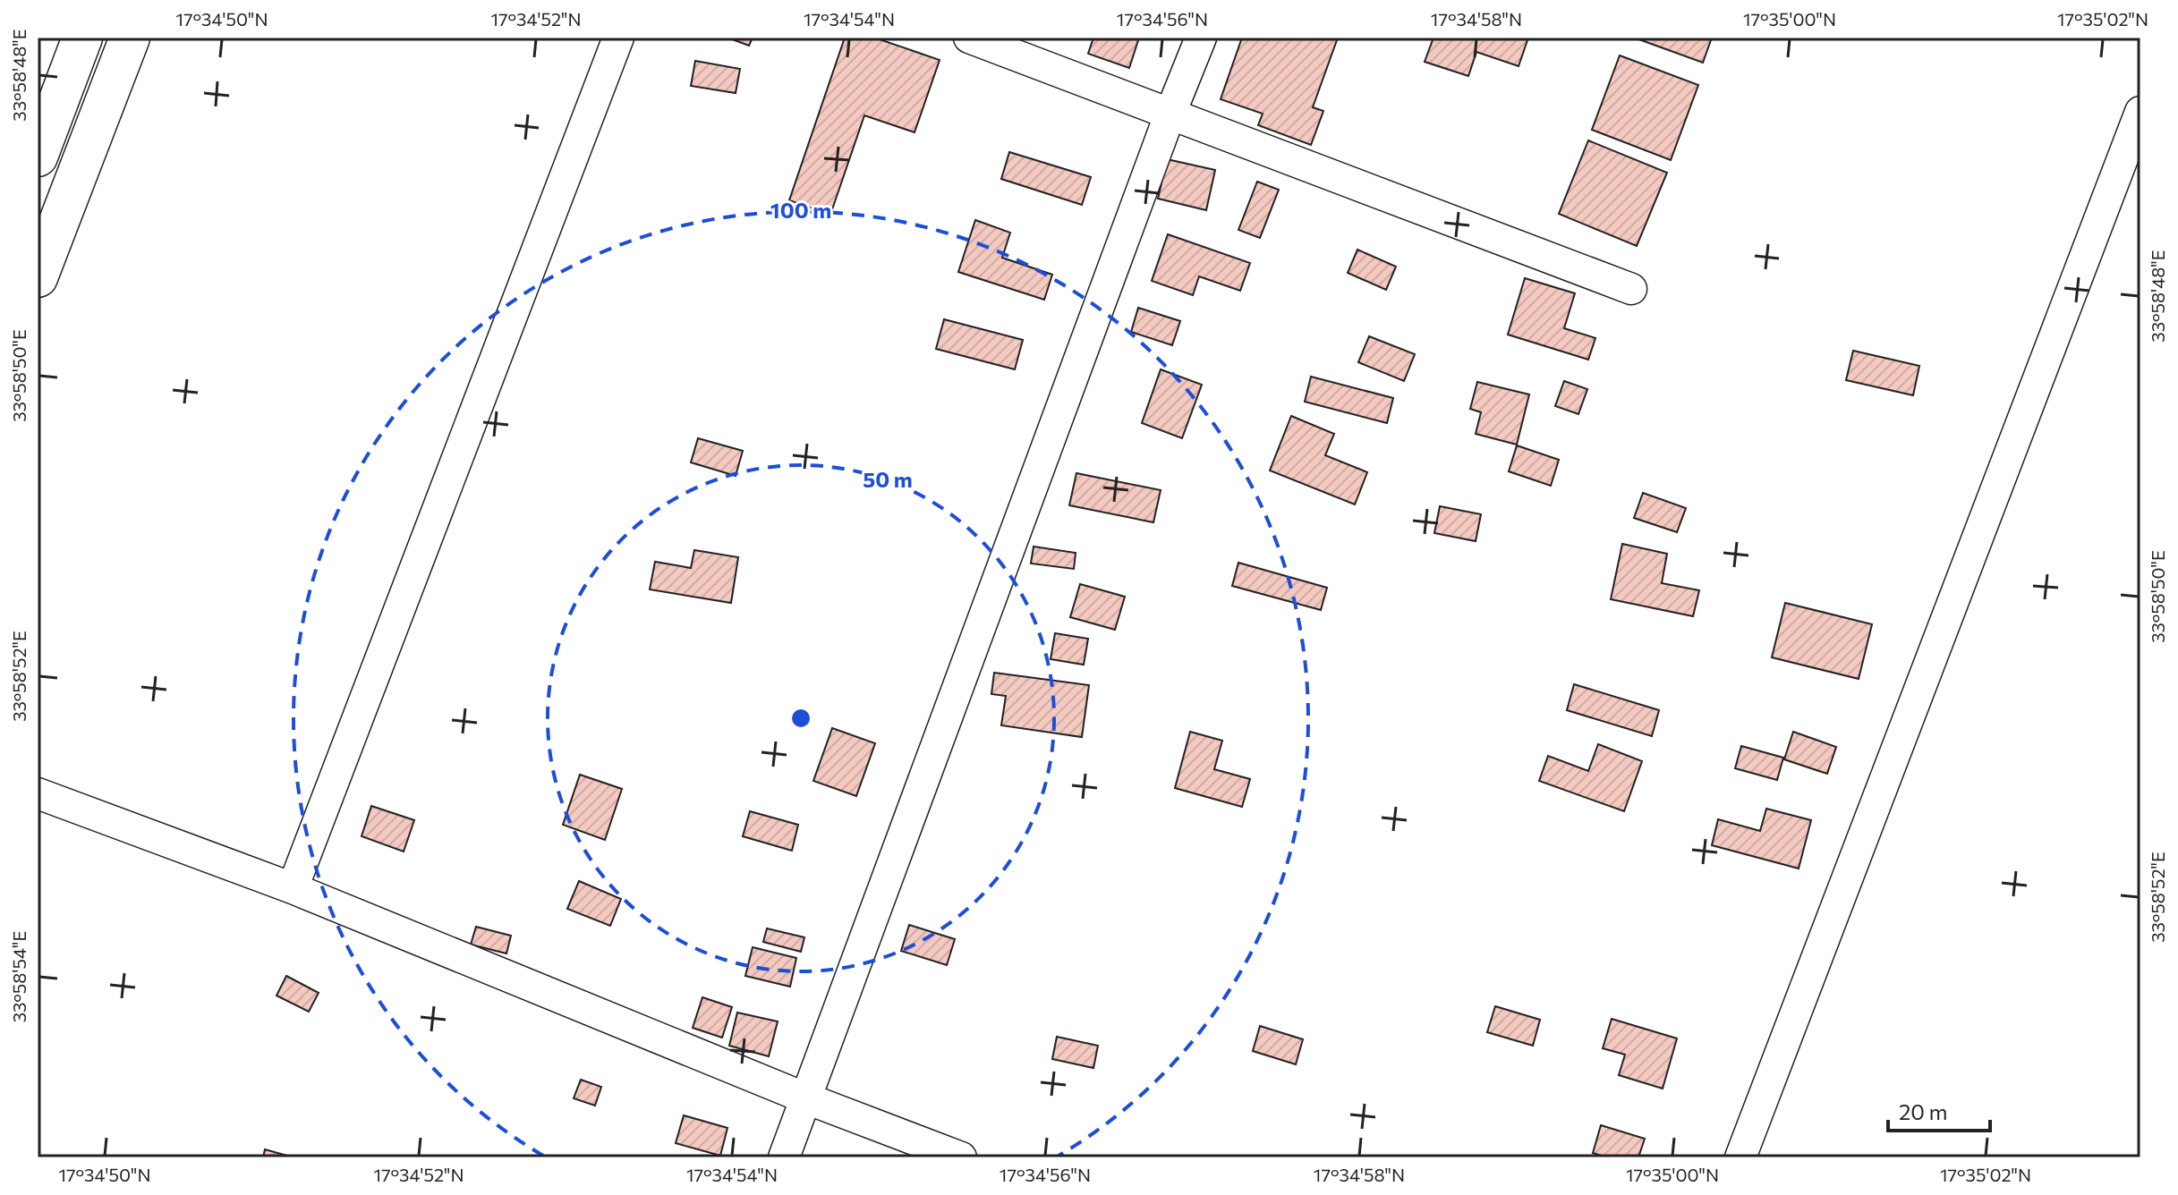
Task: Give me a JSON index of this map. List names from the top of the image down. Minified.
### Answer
{"scale_bar":"20 m","coordinates":["17°34'50\"N","17°34'52\"N","17°34'54\"N","17°34'56\"N","17°34'58\"N","17°35'00\"N","17°35'02\"N","33°58'48\"E","33°58'50\"E","33°58'52\"E","33°58'54\"E"],"rings":["100 m","50 m"]}
